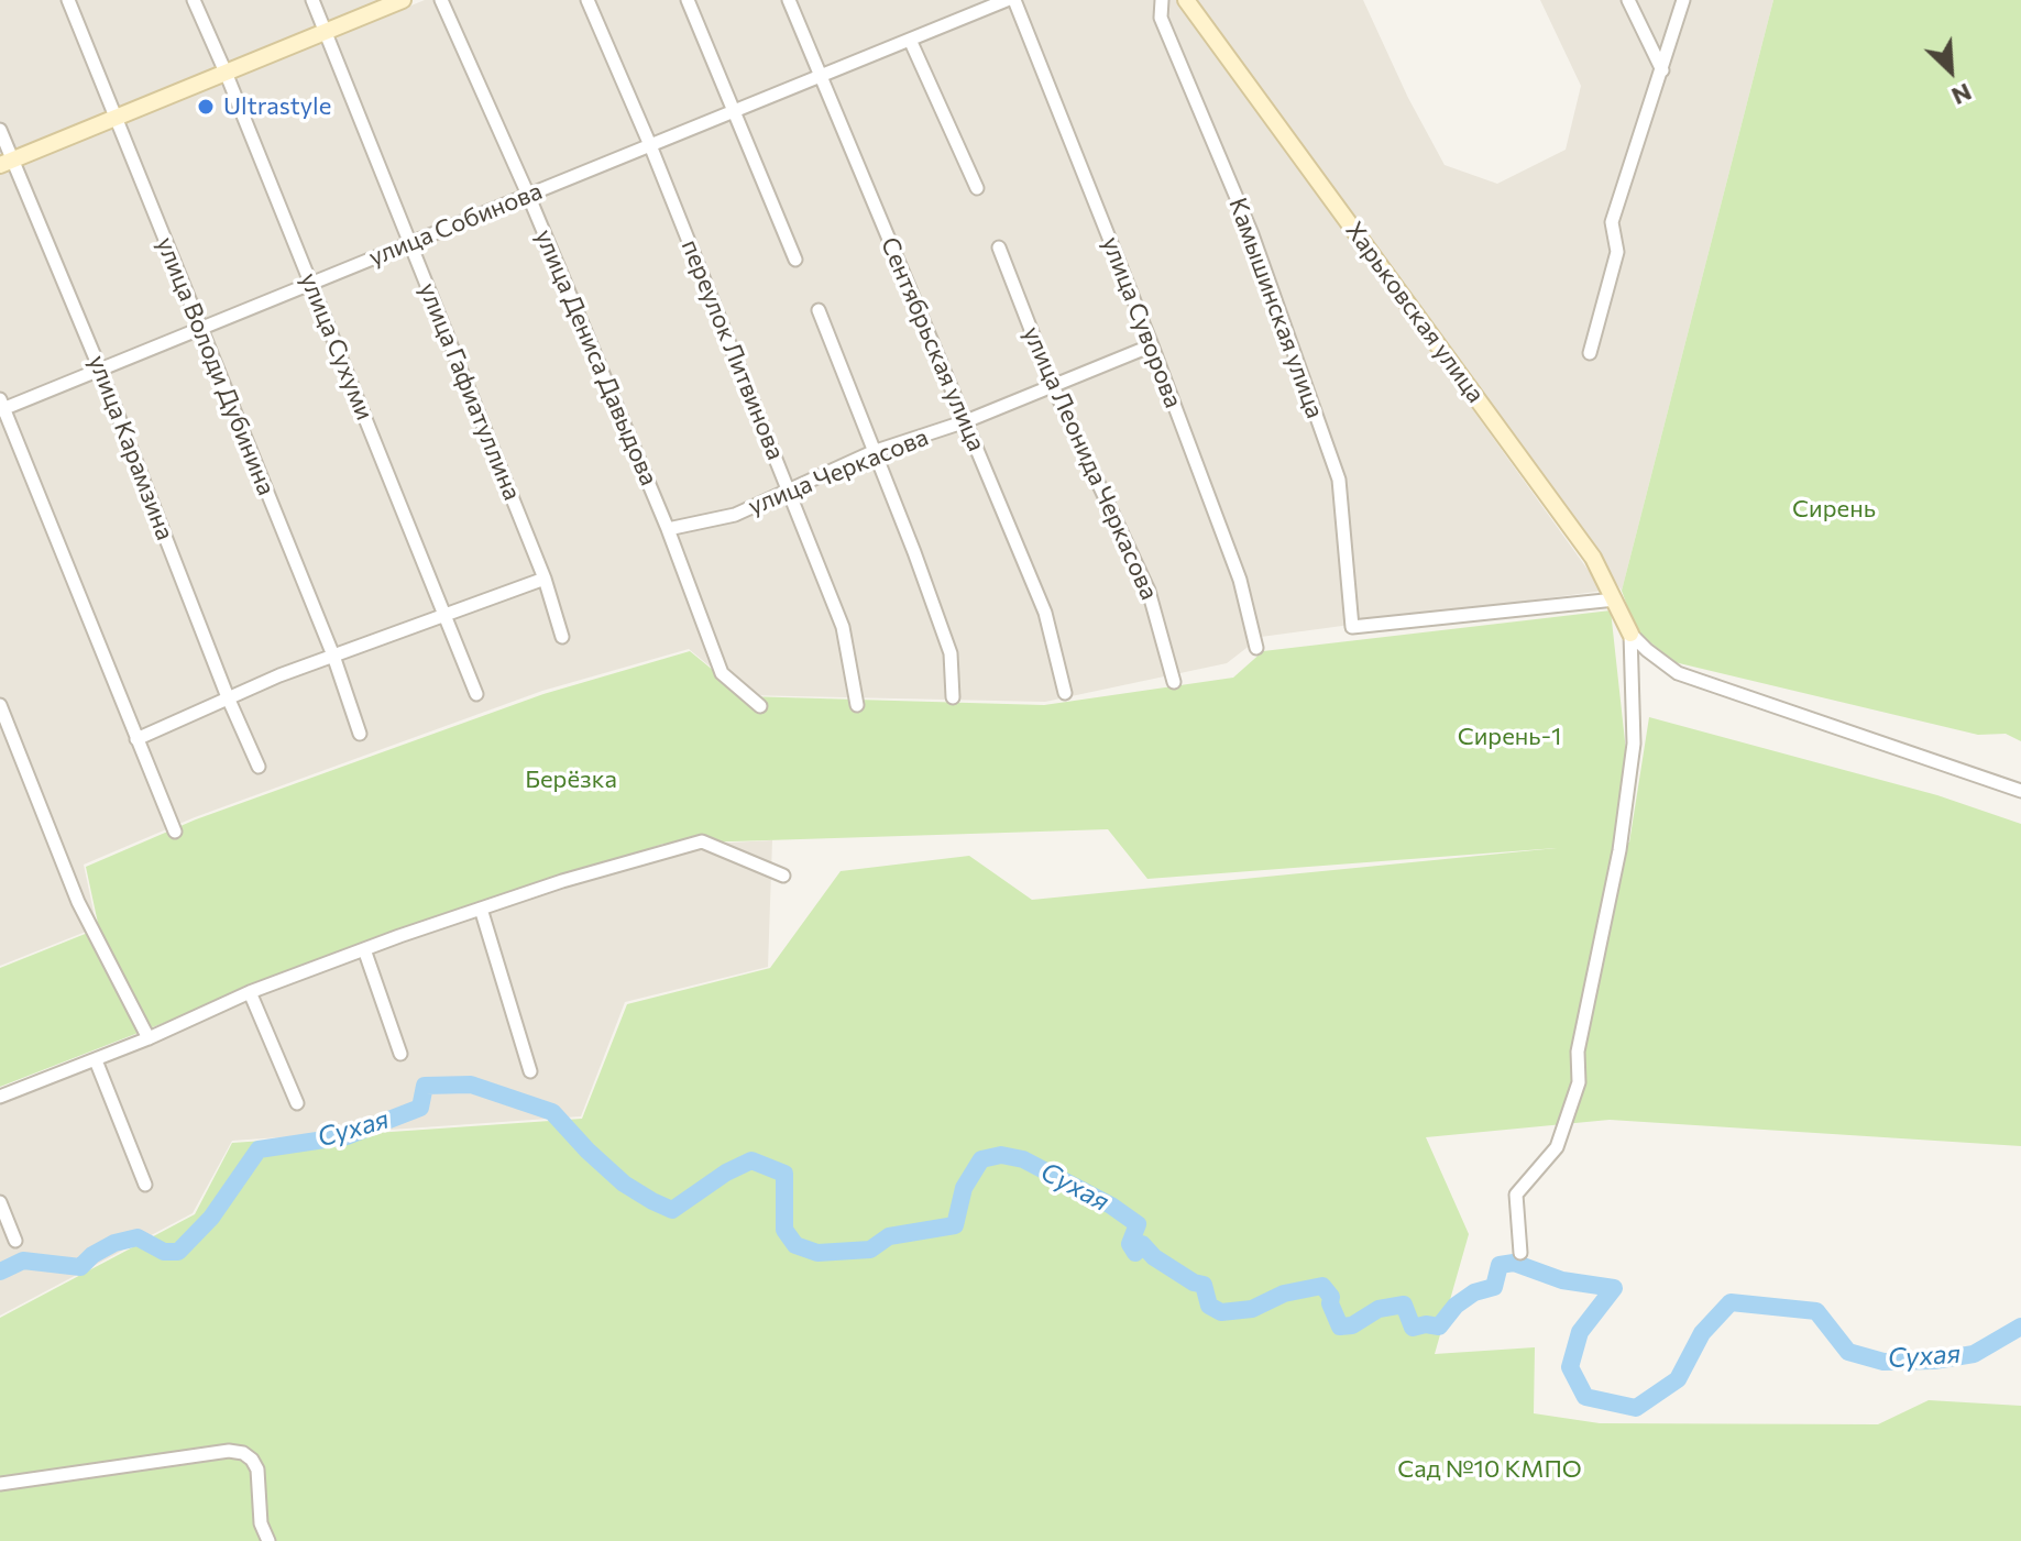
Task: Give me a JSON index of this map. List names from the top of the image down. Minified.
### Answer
{"streets":{"street":["улица Собинова","Камышинская улица","Харьковская улица","улица Суворова","Сентябрьская улица","улица Сухуми","переулок Литвинова","улица Дениса Давыдова","улица Володи Дубинина","улица Гафиатуллина","улица Карамзина","улица Леонида Черкасова","улица Черкасова"]},"crossings":[["улица Собинова","Сентябрьская улица"],["улица Собинова","улица Сухуми"],["улица Собинова","переулок Литвинова"],["улица Собинова","улица Дениса Давыдова"],["улица Собинова","улица Володи Дубинина"],["улица Собинова","улица Гафиатуллина"],["улица Собинова","улица Карамзина"],["Камышинская улица","Харьковская улица"],["улица Суворова","улица Черкасова"],["Сентябрьская улица","улица Черкасова"],["переулок Литвинова","улица Черкасова"],["улица Дениса Давыдова","улица Черкасова"],["улица Леонида Черкасова","улица Черкасова"]],"water":["Сухая"],"parks":["Сирень","Сирень-1","Берёзка","Сад №10 КМПО"],"places":["Ultrastyle"],"north":"bottom right"}
